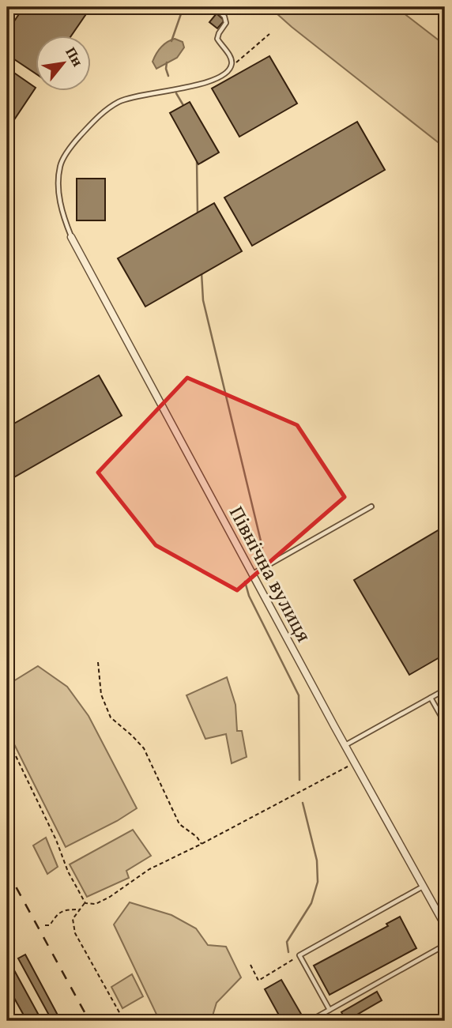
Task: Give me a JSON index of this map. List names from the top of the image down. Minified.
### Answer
{"streets":{"street":["Північна вулиця"]},"north":"top right"}
